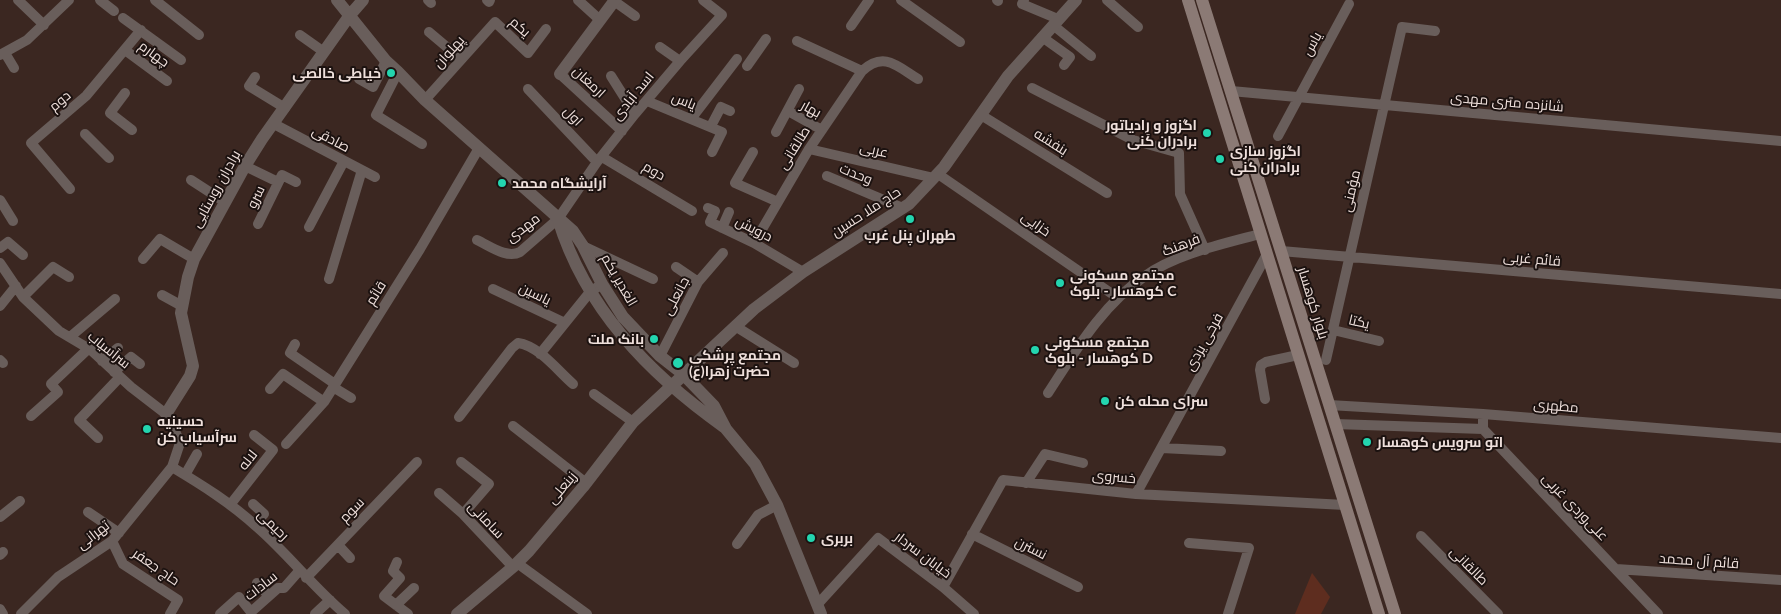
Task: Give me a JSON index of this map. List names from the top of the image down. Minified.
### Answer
{"streets":{"main road":["بلوار کوهسار"],"street":["یکم","یاس","پهلوان","چهارم","ارمغان","اسد آبادی","دوم","شانزده متری مهدی","بهار","اول","صادقی","بنفشه","طالقانی","عربی","وحدت","برادران روستایی","مؤمنی","سرو","حاج ملا حسین","خزایی","مهدی","درویش","فرهنگ","قائم غربی","الغدیر یکم","قائم","یاسین","جانعلی","یکتا","فرخی یزدی","سرآسیاب","مطهری","لاله","خسروی","زینعلی","علی‌وردی غربی","سوم","سامانی","رحیمی","تهرانی","نسترن","خیابان سردار","قائم آل محمد","حاج جعفر","سادات"]},"crossings":[["یکم","پهلوان"],["یاس","اسد آبادی"],["یاس","شانزده متری مهدی"],["پهلوان","الغدیر یکم"],["چهارم","دوم"],["ارمغان","اسد آبادی"],["اسد آبادی","دوم"],["اسد آبادی","اول"],["اسد آبادی","مهدی"],["اسد آبادی","الغدیر یکم"],["دوم","اول"],["شانزده متری مهدی","مؤمنی"],["شانزده متری مهدی","بلوار کوهسار"],["بهار","طالقانی"],["صادقی","برادران روستایی"],["بنفشه","حاج ملا حسین"],["طالقانی","عربی"],["طالقانی","درویش"],["عربی","حاج ملا حسین"],["عربی","خزایی"],["وحدت","حاج ملا حسین"],["برادران روستایی","الغدیر یکم"],["برادران روستایی","سرآسیاب"],["مؤمنی","قائم غربی"],["مؤمنی","یکتا"],["حاج ملا حسین","خزایی"],["حاج ملا حسین","درویش"],["حاج ملا حسین","الغدیر یکم"],["حاج ملا حسین","زینعلی"],["خزایی","فرهنگ"],["مهدی","الغدیر یکم"],["قائم غربی","بلوار کوهسار"],["الغدیر یکم","قائم"],["الغدیر یکم","جانعلی"],["الغدیر یکم","زینعلی"],["الغدیر یکم","خیابان سردار"],["بلوار کوهسار","مطهری"],["فرخی یزدی","خسروی"],["سرآسیاب","رحیمی"],["سرآسیاب","تهرانی"],["لاله","رحیمی"],["خسروی","نسترن"],["خسروی","خیابان سردار"],["زینعلی","سامانی"],["علی‌وردی غربی","قائم آل محمد"],["سوم","رحیمی"],["سوم","سادات"],["رحیمی","تهرانی"],["رحیمی","سادات"],["تهرانی","حاج جعفر"]],"places":["خیاطی خالصی","اگزوز و رادیاتور برادران کَنی","اگزوز سازی برادران کنی","آرایشگاه محمد","طهران پنل غرب","مجتمع مسکونی کوهسار - بلوک C","بانک ملت","مجتمع مسکونی کوهسار - بلوک D","مجتمع پرشکی حضرت زهرا(ع)","سرای محله کن","حسینیه سرآسیاب کن","اتو سرویس کوهسار","بربری"]}
